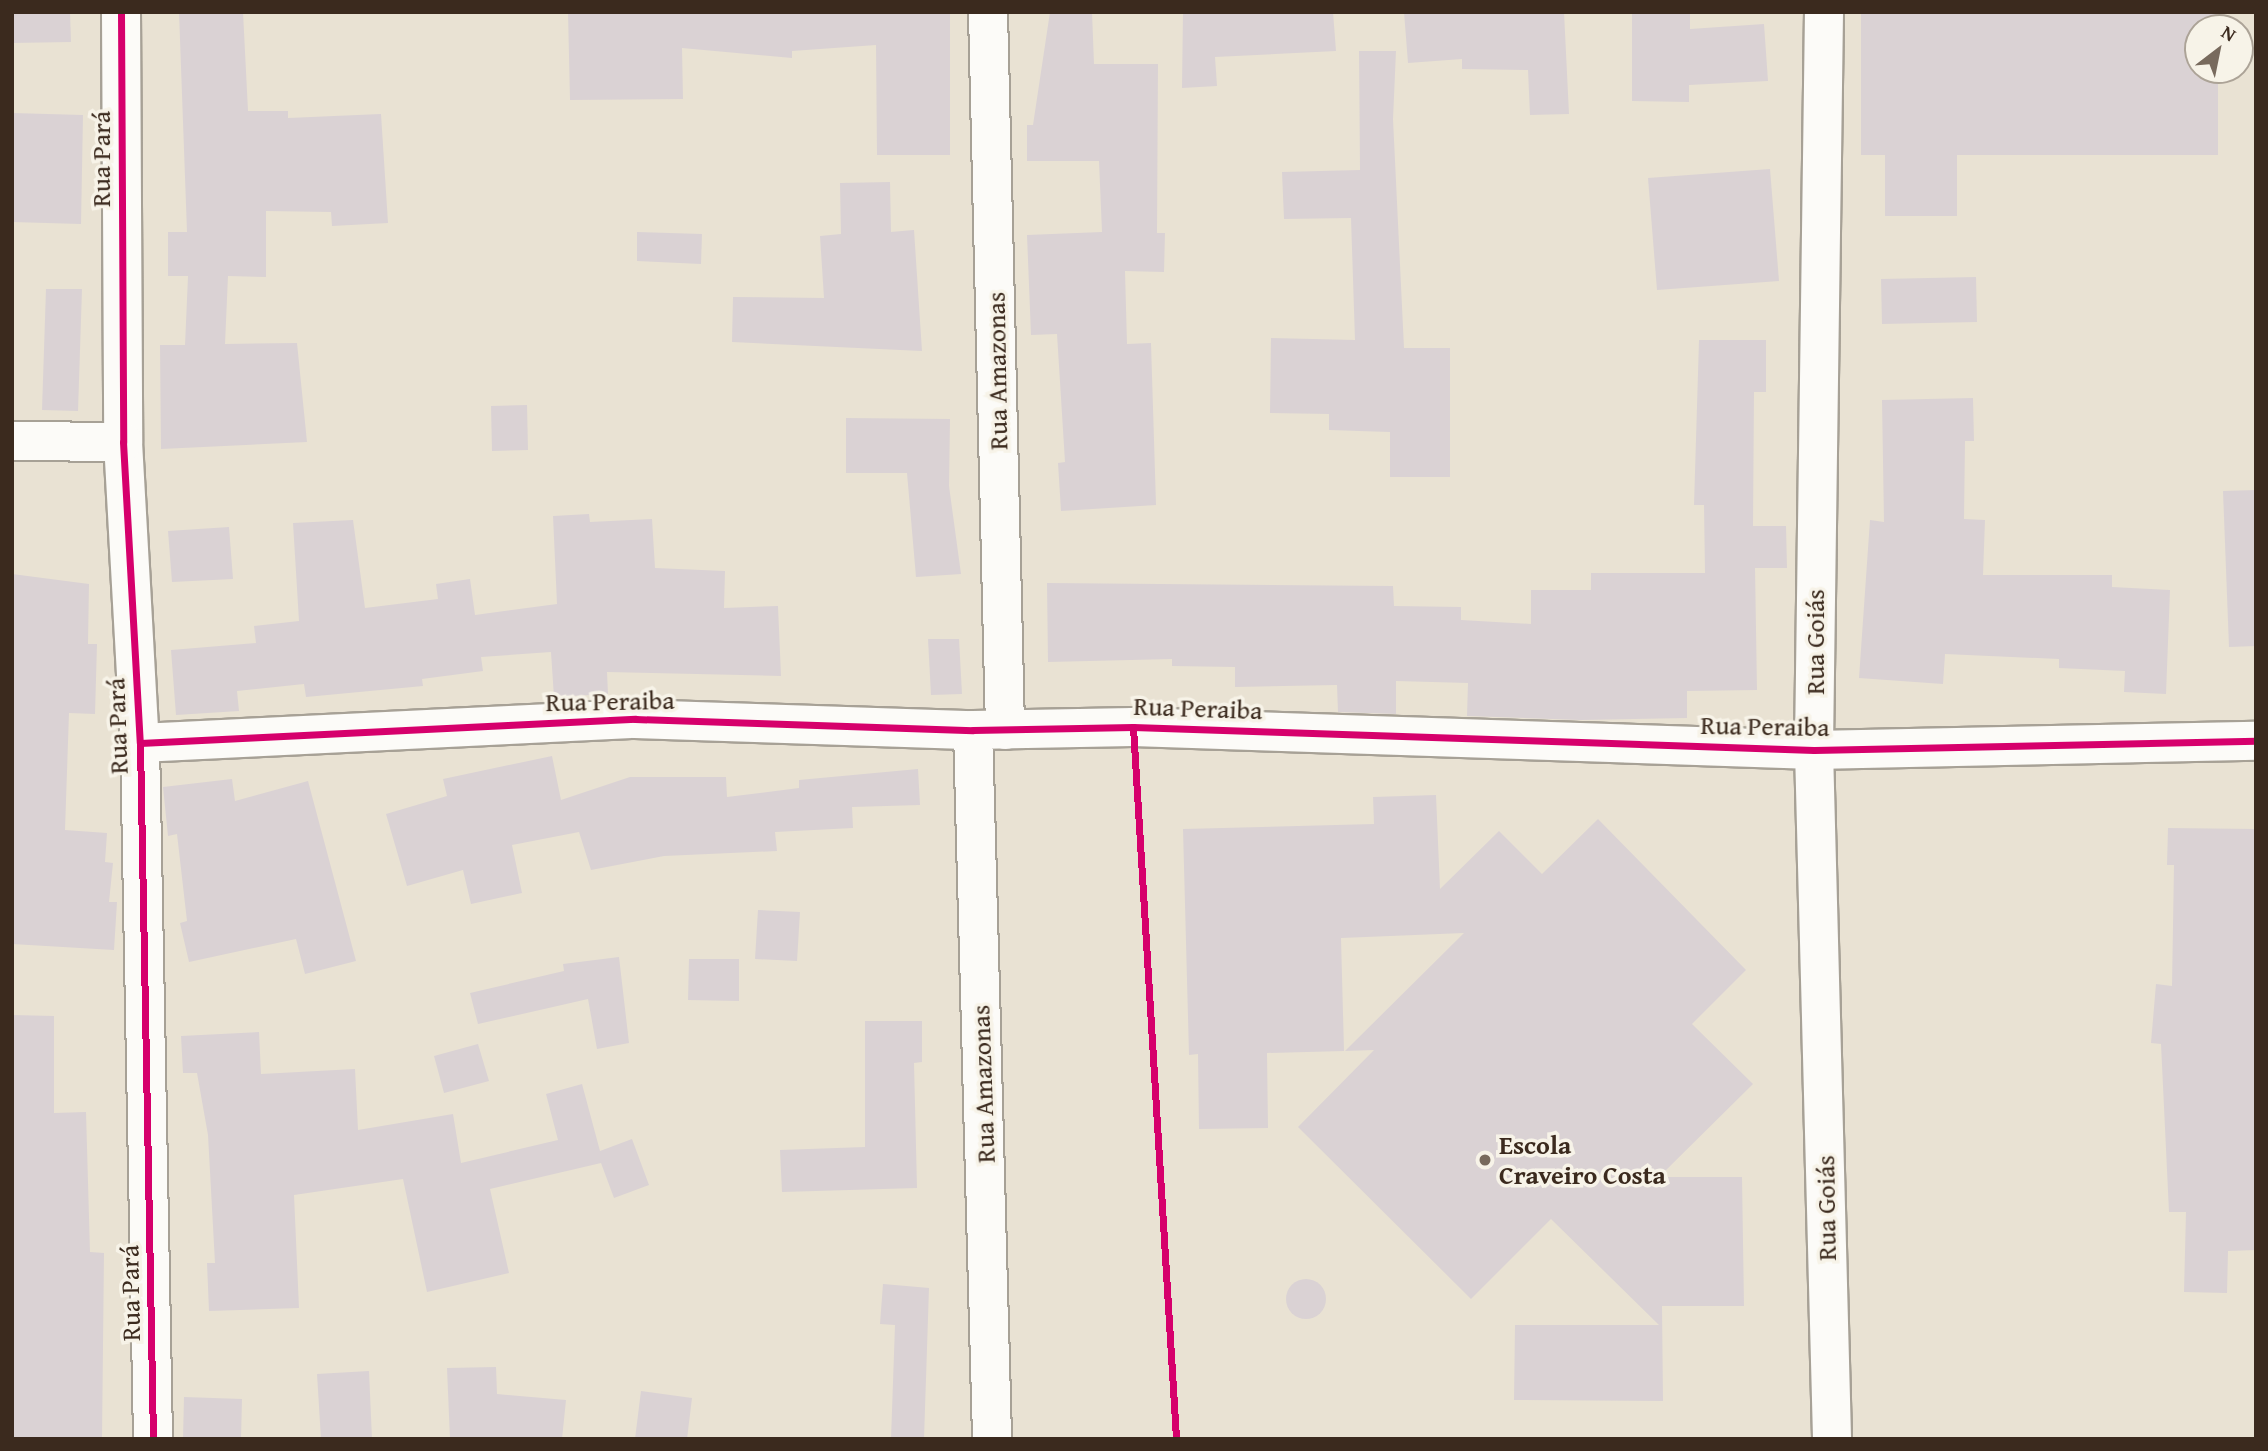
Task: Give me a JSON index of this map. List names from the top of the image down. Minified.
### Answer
{"streets":{"street":["Rua Pará","Rua Amazonas","Rua Goiás","Rua Peraiba"]},"crossings":[["Rua Pará","Rua Peraiba"],["Rua Amazonas","Rua Peraiba"],["Rua Goiás","Rua Peraiba"]],"places":["Escola Craveiro Costa"],"north":"top right"}
